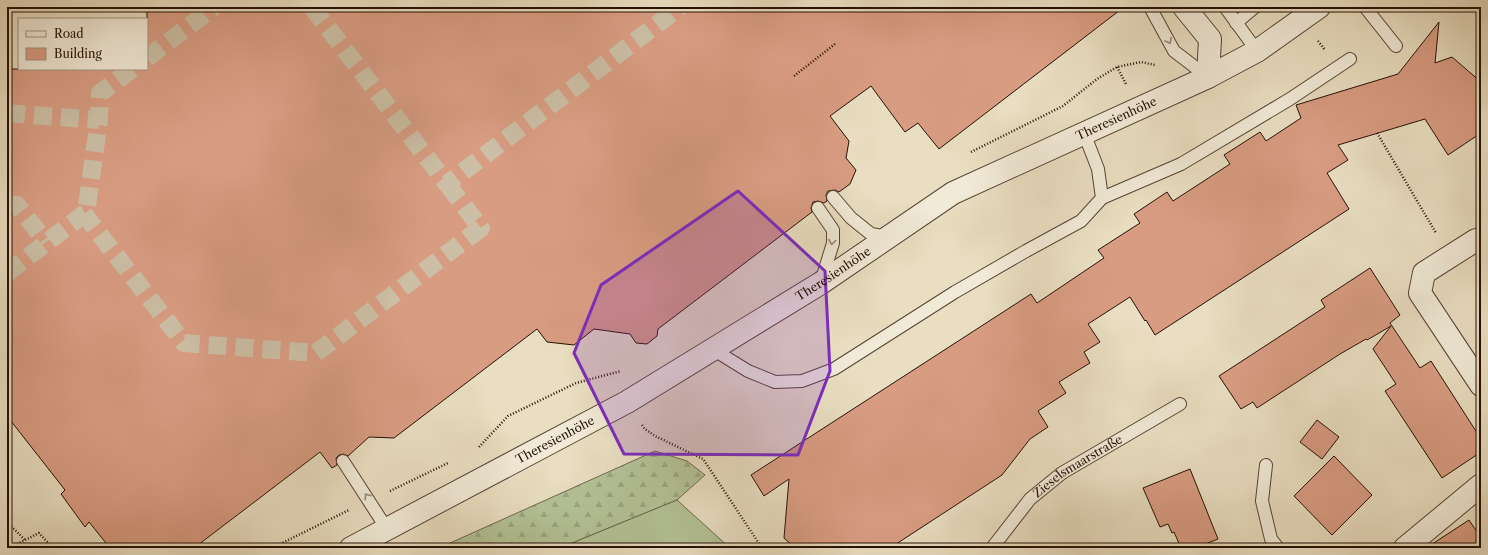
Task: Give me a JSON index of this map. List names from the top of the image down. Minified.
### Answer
{"streets":{"street":["Theresienhöhe"],"lane":["Zieselsmaarstraße"]},"legend":["Road","Building"]}
